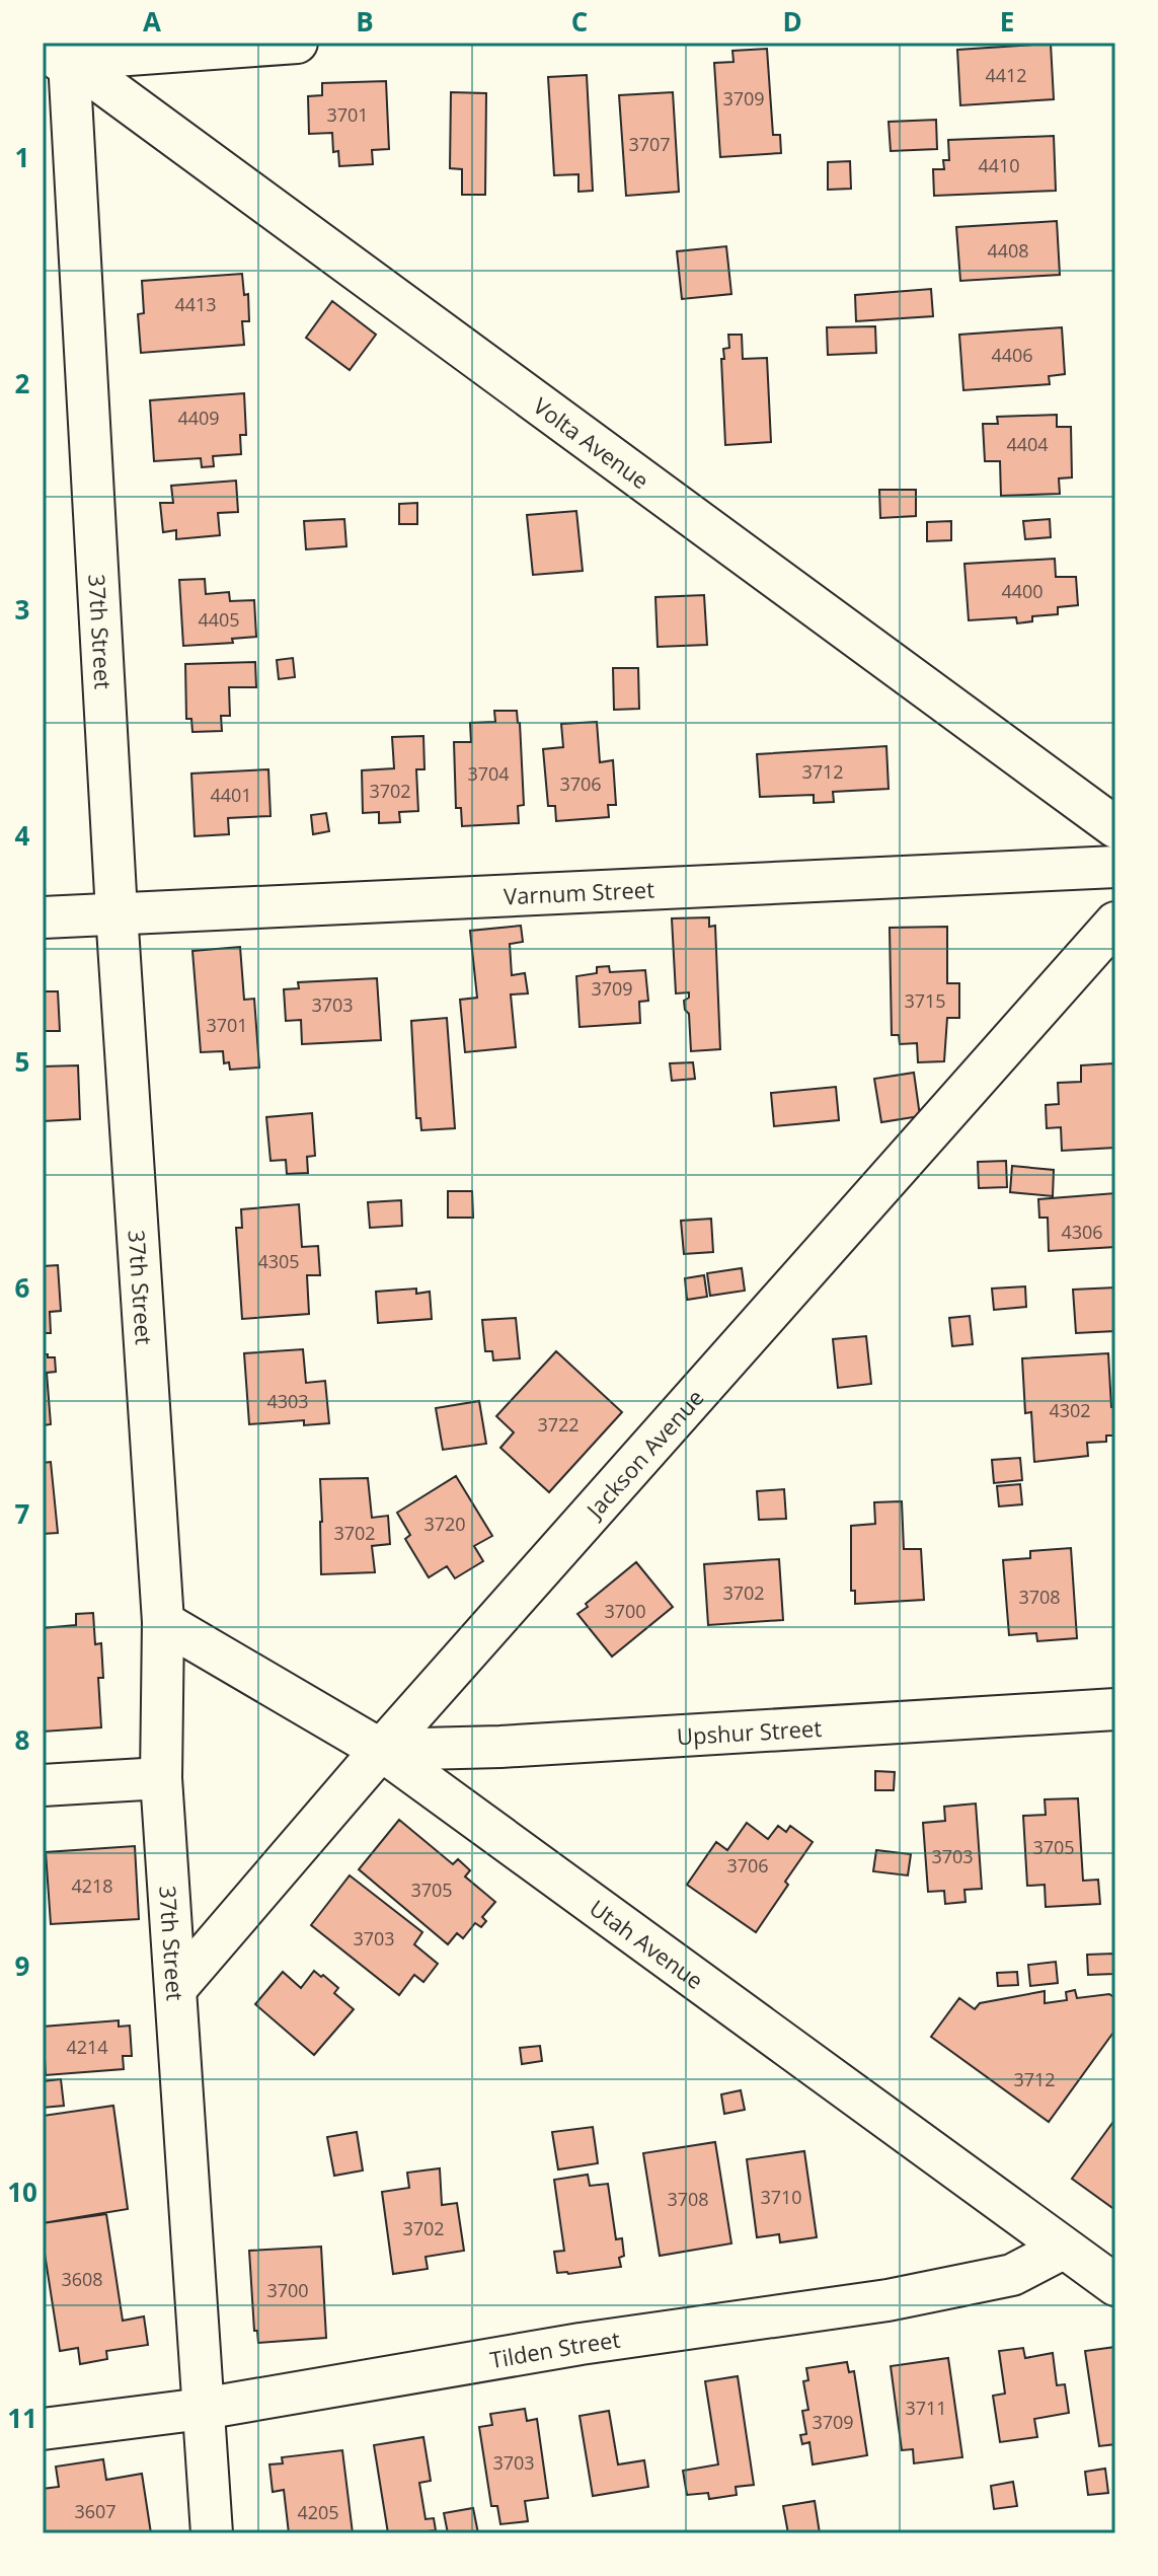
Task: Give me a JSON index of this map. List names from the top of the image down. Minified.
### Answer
{"streets":{"street":["Volta Avenue","37th Street","Varnum Street","Jackson Avenue","Upshur Street","Utah Avenue","Tilden Street"]},"crossings":[["Volta Avenue","37th Street"],["37th Street","Varnum Street"],["37th Street","Jackson Avenue"],["37th Street","Utah Avenue"],["37th Street","Tilden Street"],["Jackson Avenue","Upshur Street"],["Jackson Avenue","Utah Avenue"],["Upshur Street","Utah Avenue"],["Utah Avenue","Tilden Street"]],"house_numbers":["4412","3709","3701","3707","4410","4408","4413","4406","4409","4404","4400","4405","3712","3704","3706","3702","4401","3709","3715","3703","3701","4306","4305","4303","4302","3722","3720","3702","3702","3708","3700","3705","3703","3706","4218","3705","3703","4214","3712","3710","3708","3702","3608","3700","3711","3709","3703","3607","4205"],"grid":{"columns":["A","B","C","D","E"],"rows":["1","2","3","4","5","6","7","8","9","10","11"]}}
